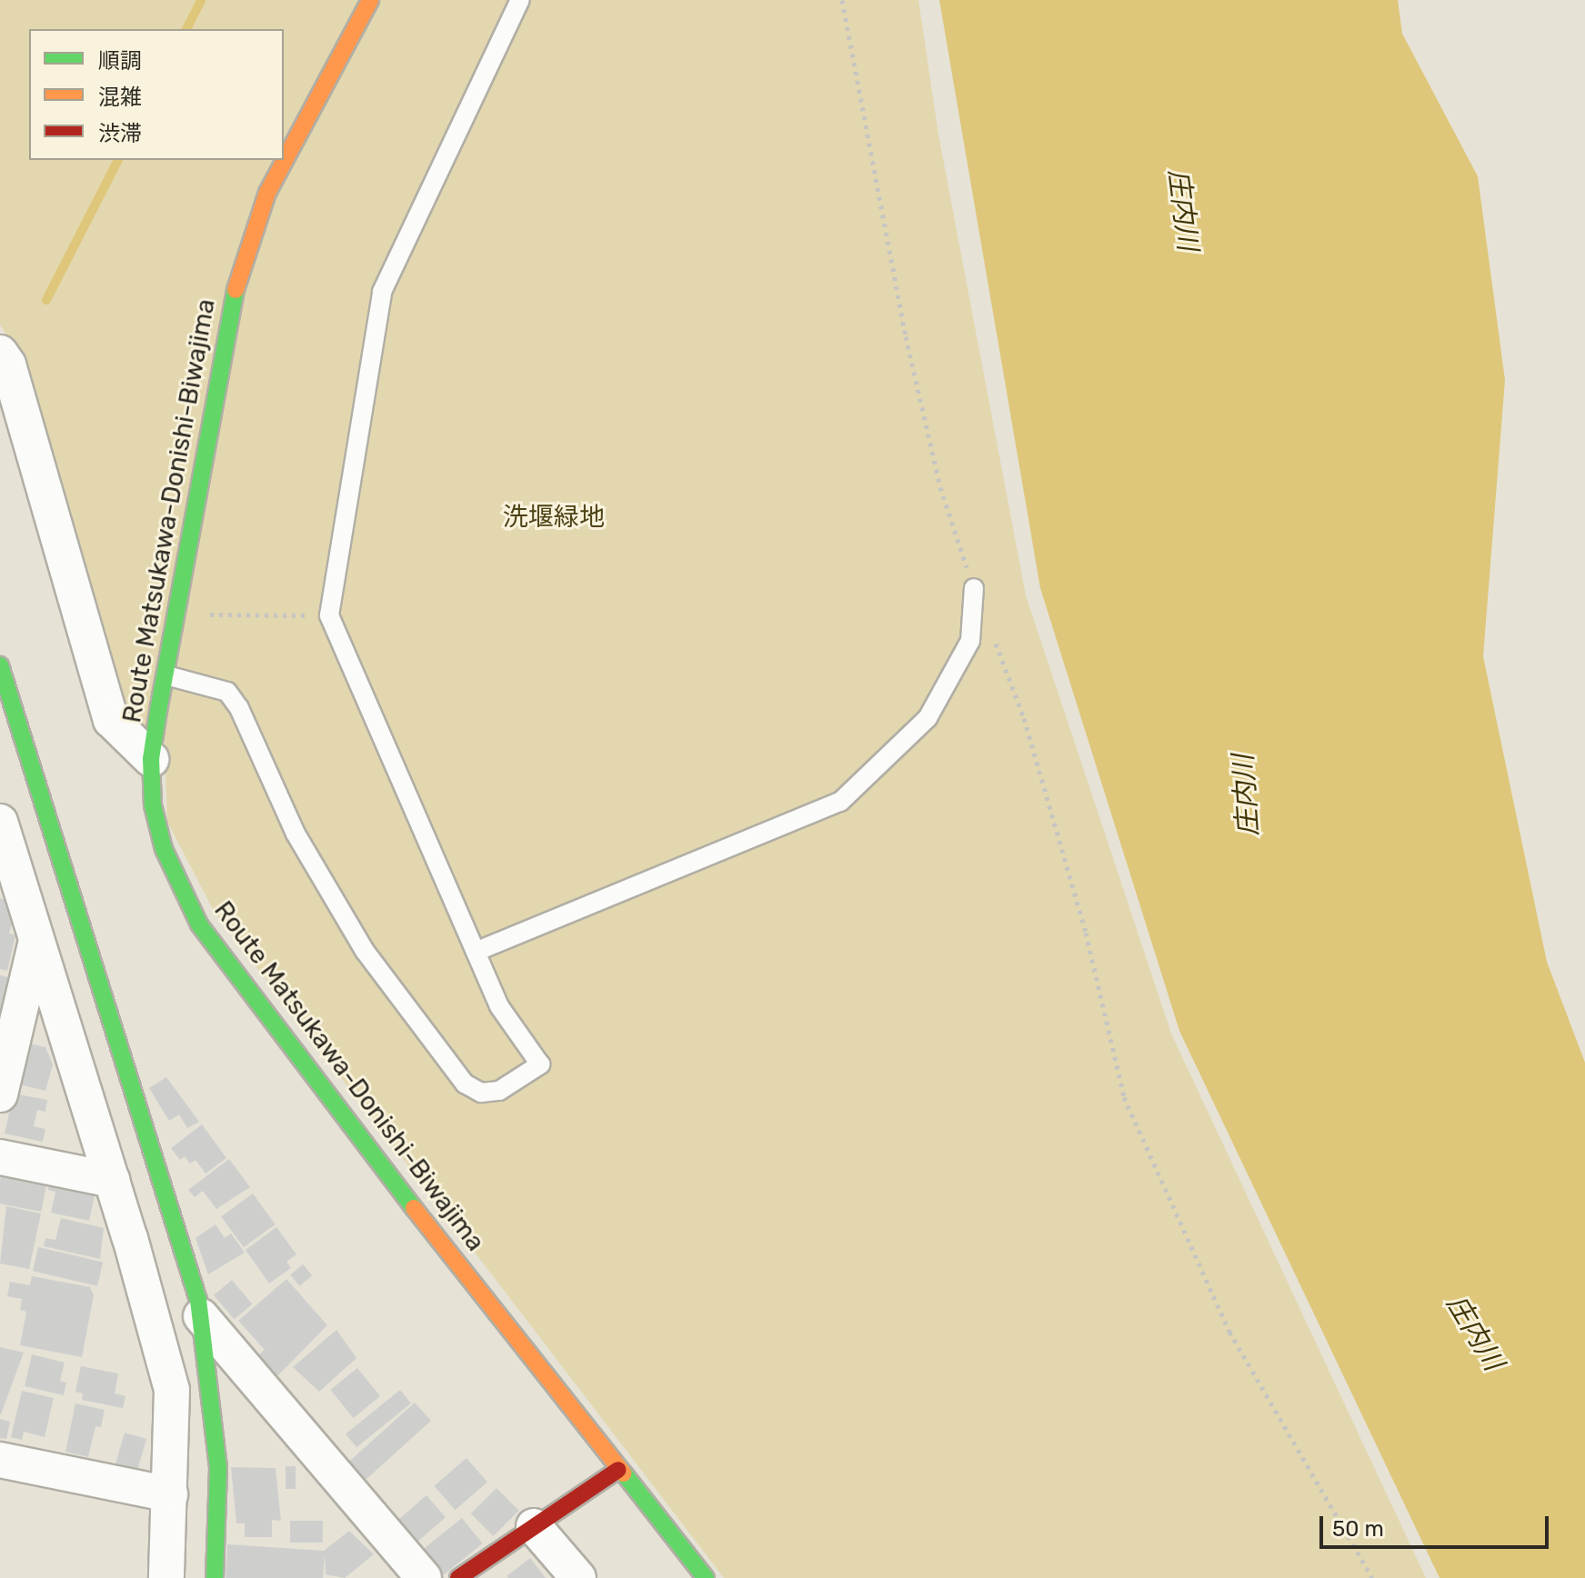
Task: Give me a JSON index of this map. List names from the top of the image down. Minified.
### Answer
{"streets":{"main road":["Route Matsukawa-Donishi-Biwajima"]},"water":["庄内川"],"parks":["洗堰緑地"],"legend":["順調","混雑","渋滞"],"scale_bar":"50 m"}
